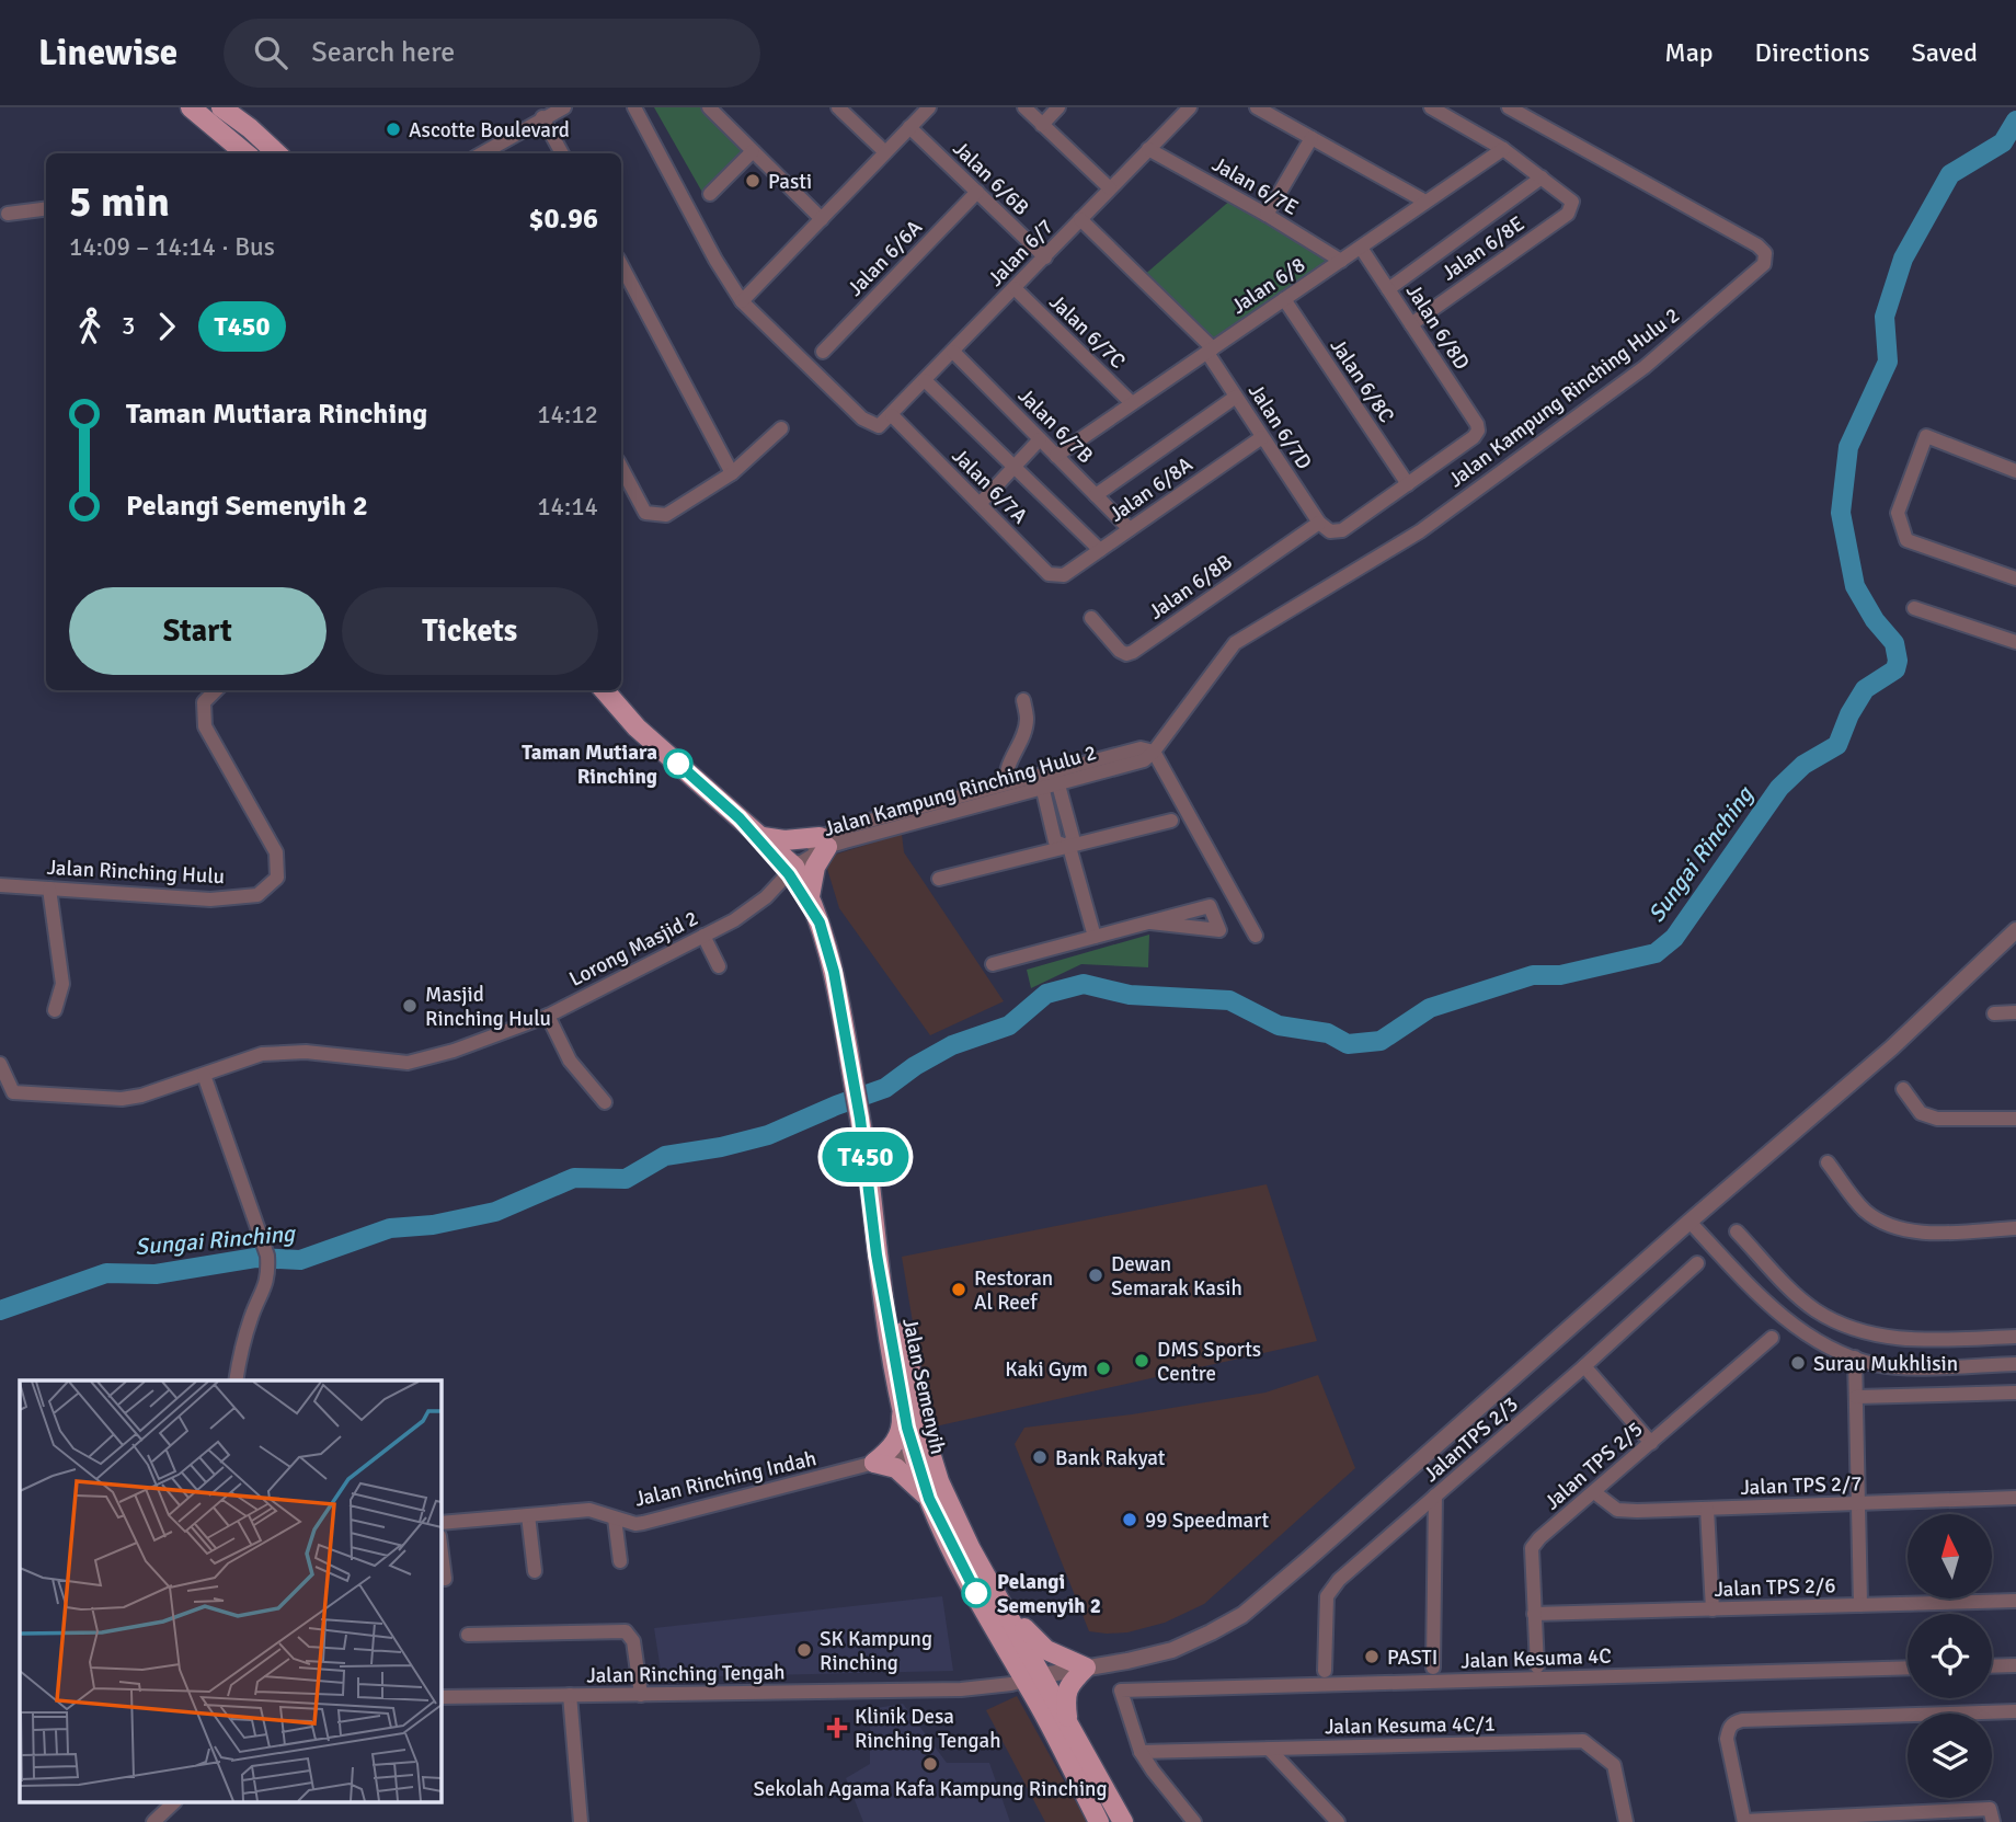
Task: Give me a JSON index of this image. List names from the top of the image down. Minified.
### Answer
{"streets":{"main road":["Jalan Semenyih"],"street":["Jalan 6/6B","Jalan 6/7E","Jalan 6/8E","Jalan 6/7","Jalan 6/6A","Jalan 6/8","Jalan 6/8D","Jalan 6/7C","Jalan 6/8C","Jalan Kampung Rinching Hulu 2","Jalan 6/7B","Jalan 6/7D","Jalan 6/7A","Jalan 6/8A","Jalan 6/8B","Jalan Rinching Hulu","Lorong Masjid 2","JalanTPS 2/3","Jalan TPS 2/5","Jalan Rinching Indah","Jalan TPS 2/7","Jalan TPS 2/6","Jalan Kesuma 4C","Jalan Rinching Tengah","Jalan Kesuma 4C/1"]},"crossings":[["Jalan 6/6B","Jalan 6/7"],["Jalan 6/6B","Jalan 6/6A"],["Jalan 6/7E","Jalan 6/7"],["Jalan 6/7E","Jalan 6/8"],["Jalan 6/8E","Jalan 6/8D"],["Jalan 6/7","Jalan 6/7C"],["Jalan 6/7","Jalan 6/7B"],["Jalan 6/7","Jalan 6/7D"],["Jalan 6/7","Jalan 6/7A"],["Jalan 6/8","Jalan 6/8D"],["Jalan 6/8","Jalan 6/7C"],["Jalan 6/8","Jalan 6/8C"],["Jalan 6/8","Jalan 6/7B"],["Jalan 6/8","Jalan 6/7D"],["Jalan 6/8D","Jalan 6/8C"],["Jalan Kampung Rinching Hulu 2","Lorong Masjid 2"],["Jalan Kampung Rinching Hulu 2","Jalan Semenyih"],["Jalan 6/7B","Jalan 6/8A"],["Jalan 6/7D","Jalan 6/8A"],["Jalan 6/7D","Jalan 6/8B"],["Jalan 6/7A","Jalan 6/8A"],["Lorong Masjid 2","Jalan Semenyih"],["Jalan Semenyih","Jalan Rinching Indah"],["Jalan Semenyih","Jalan Rinching Tengah"],["Jalan TPS 2/5","Jalan TPS 2/7"],["Jalan TPS 2/5","Jalan TPS 2/6"],["Jalan Kesuma 4C","Jalan Kesuma 4C/1"]],"water":["Sungai Rinching"],"places":{"other":["Ascotte Boulevard","Pasti","Taman Mutiara Rinching","Masjid Rinching Hulu","Dewan Semarak Kasih","Restoran Al Reef","DMS Sports Centre","Surau Mukhlisin","Kaki Gym","Bank Rakyat","99 Speedmart","Pelangi Semenyih 2","SK Kampung Rinching","PASTI","Sekolah Agama Kafa Kampung Rinching"],"health":["Klinik Desa Rinching Tengah"]},"lines":["bus line T450"],"north":"top","page":{"header":"Linewise","search":"Search here","nav":["Map","Directions","Saved"],"on_map":"T450","heading":["5 min","14:09 – 14:14 · Bus","$0.96"],"legs":["3","T450"],"list":[{"name":"Taman Mutiara Rinching","value":"14:12"},{"name":"Pelangi Semenyih 2","value":"14:14"}],"buttons":["Start","Tickets"]}}
